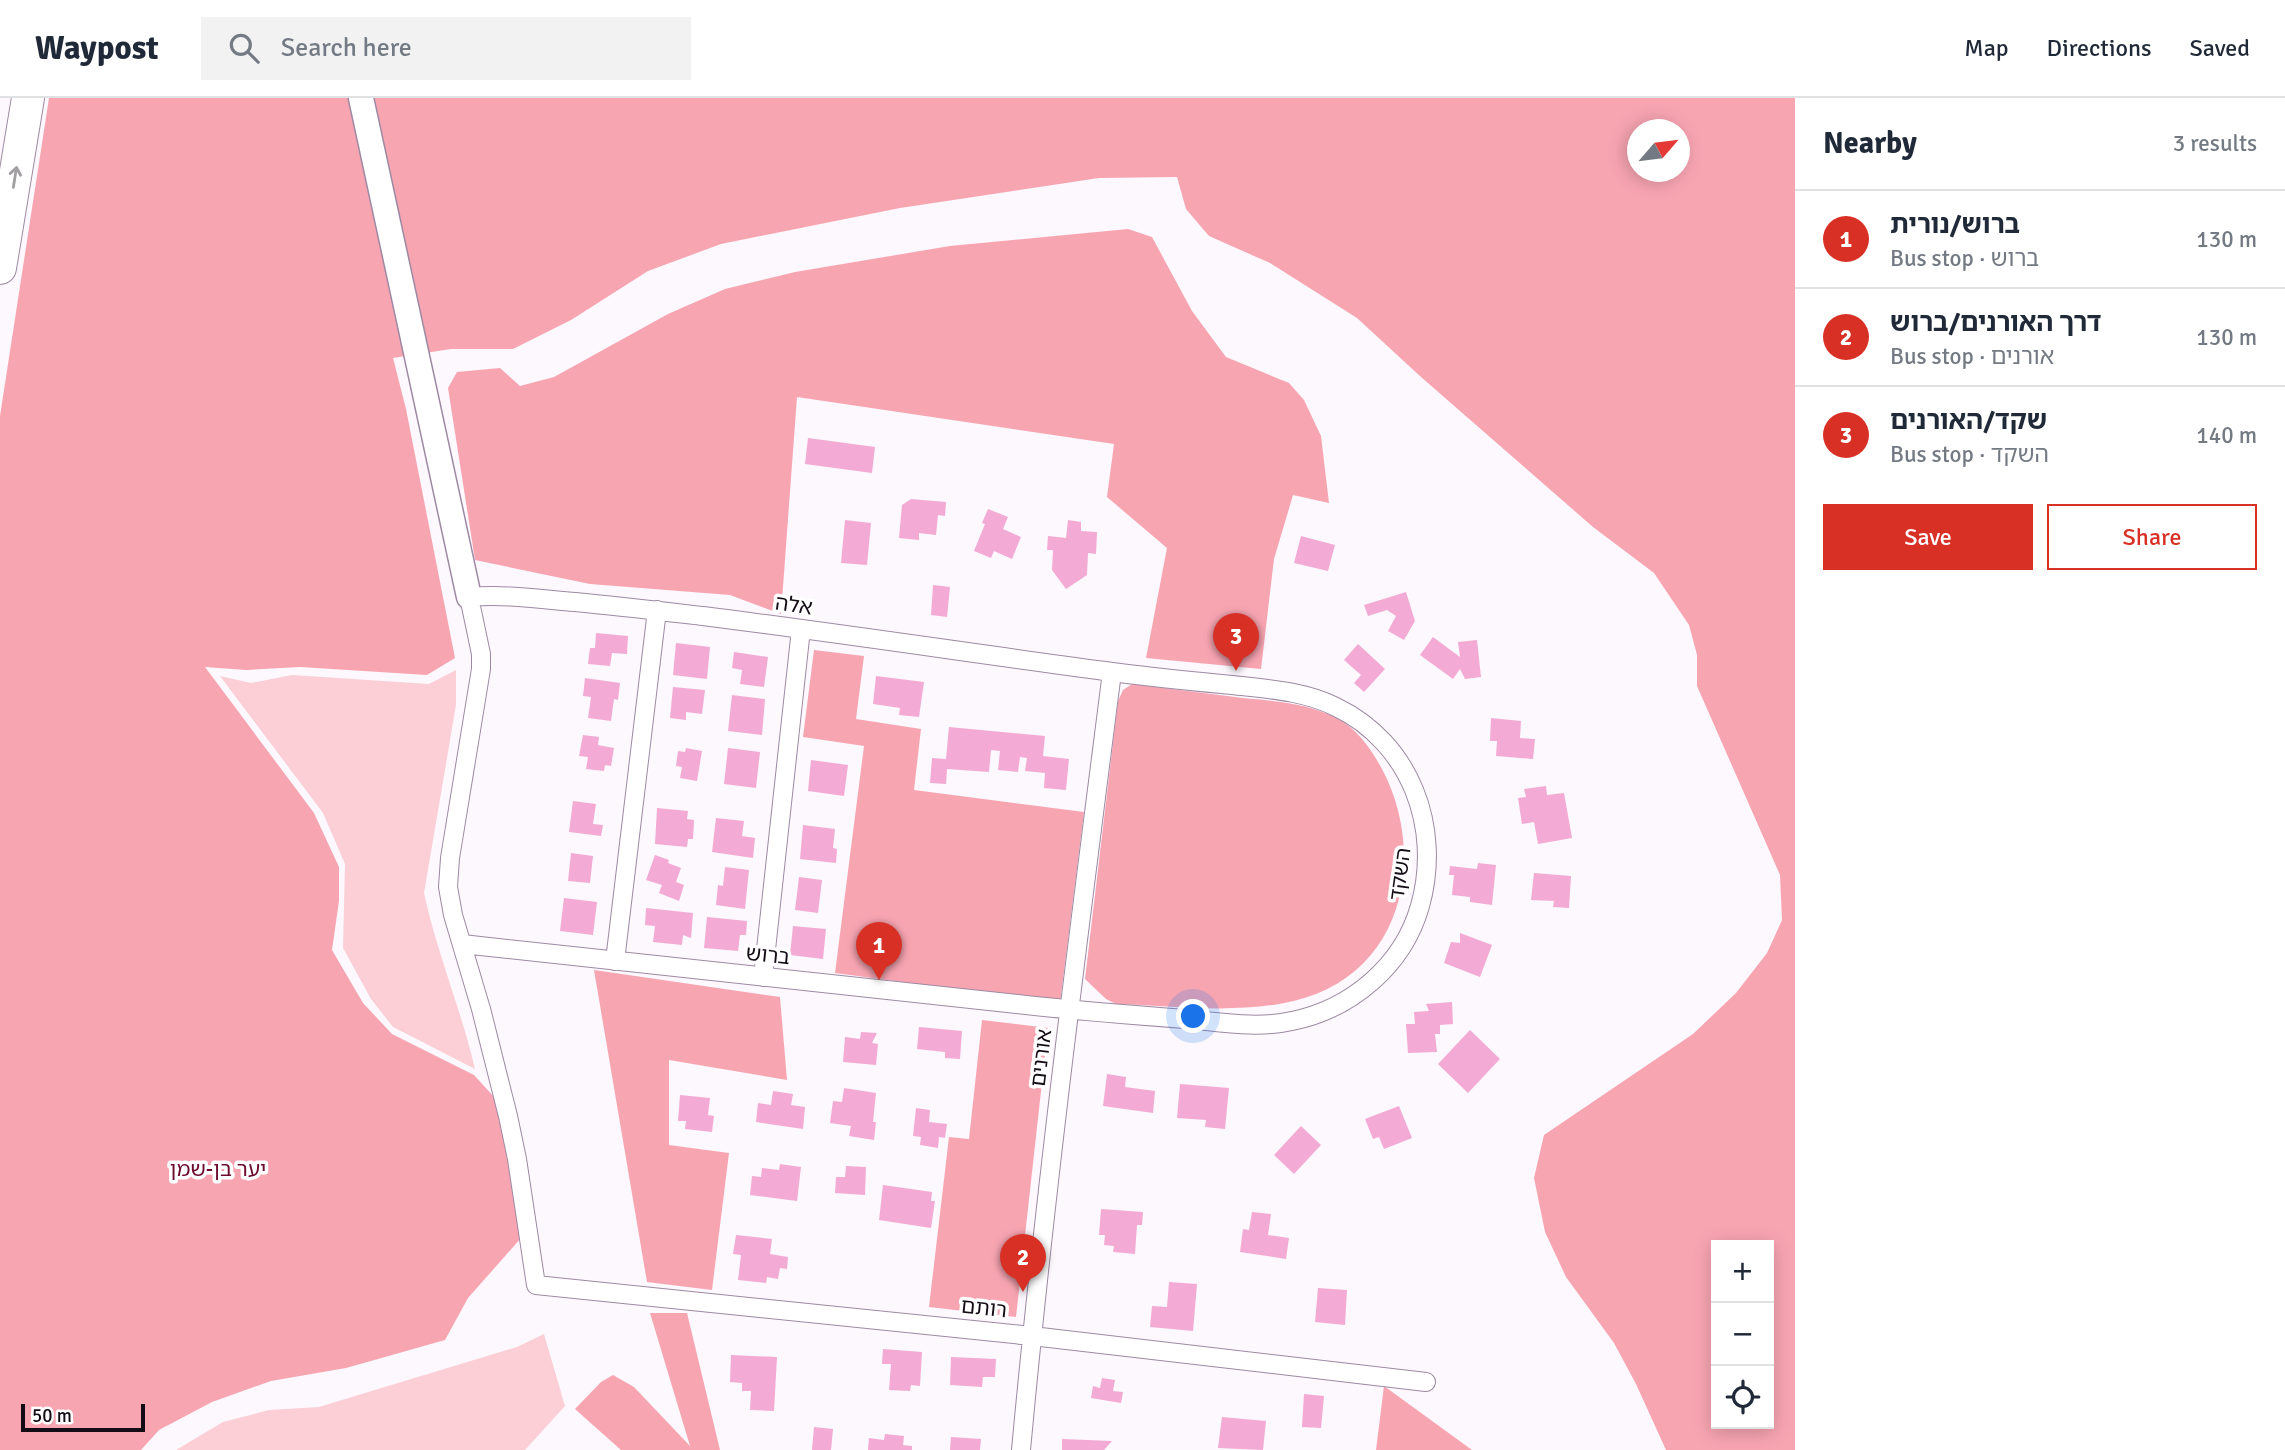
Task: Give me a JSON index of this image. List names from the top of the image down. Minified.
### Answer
{"streets":{"street":["אלה","השקד","ברוש","אורנים","רותם"]},"crossings":[["אלה","השקד"],["אלה","אורנים"],["השקד","ברוש"],["השקד","אורנים"],["ברוש","אורנים"],["ברוש","רותם"],["אורנים","רותם"]],"parks":["יער בן-שמן"],"scale_bar":"50 m","north":"top right","page":{"header":"Waypost","search":"Search here","nav":["Map","Directions","Saved"],"heading":["Nearby","3 results"],"list":[{"mark":"1","name":"ברוש/נורית","note":"Bus stop · ברוש","value":"130 m"},{"mark":"2","name":"דרך האורנים/ברוש","note":"Bus stop · אורנים","value":"130 m"},{"mark":"3","name":"שקד/האורנים","note":"Bus stop · השקד","value":"140 m"}],"buttons":["Save","Share"],"pins":["3","1","2"],"map_buttons":["+","−"],"scale":"50 m"}}
